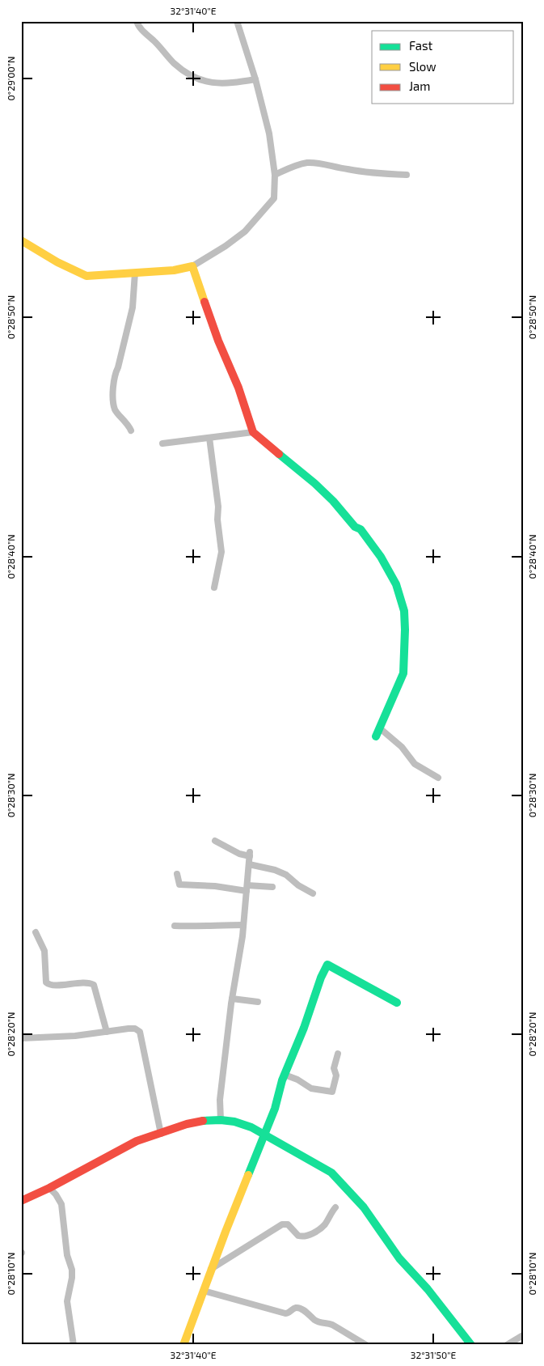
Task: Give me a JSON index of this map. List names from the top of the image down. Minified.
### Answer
{"legend":["Fast","Slow","Jam"],"coordinates":["32°31'40\"E","0°29'00\"N","0°28'50\"N","0°28'40\"N","0°28'30\"N","0°28'20\"N","0°28'10\"N","32°31'50\"E"]}
